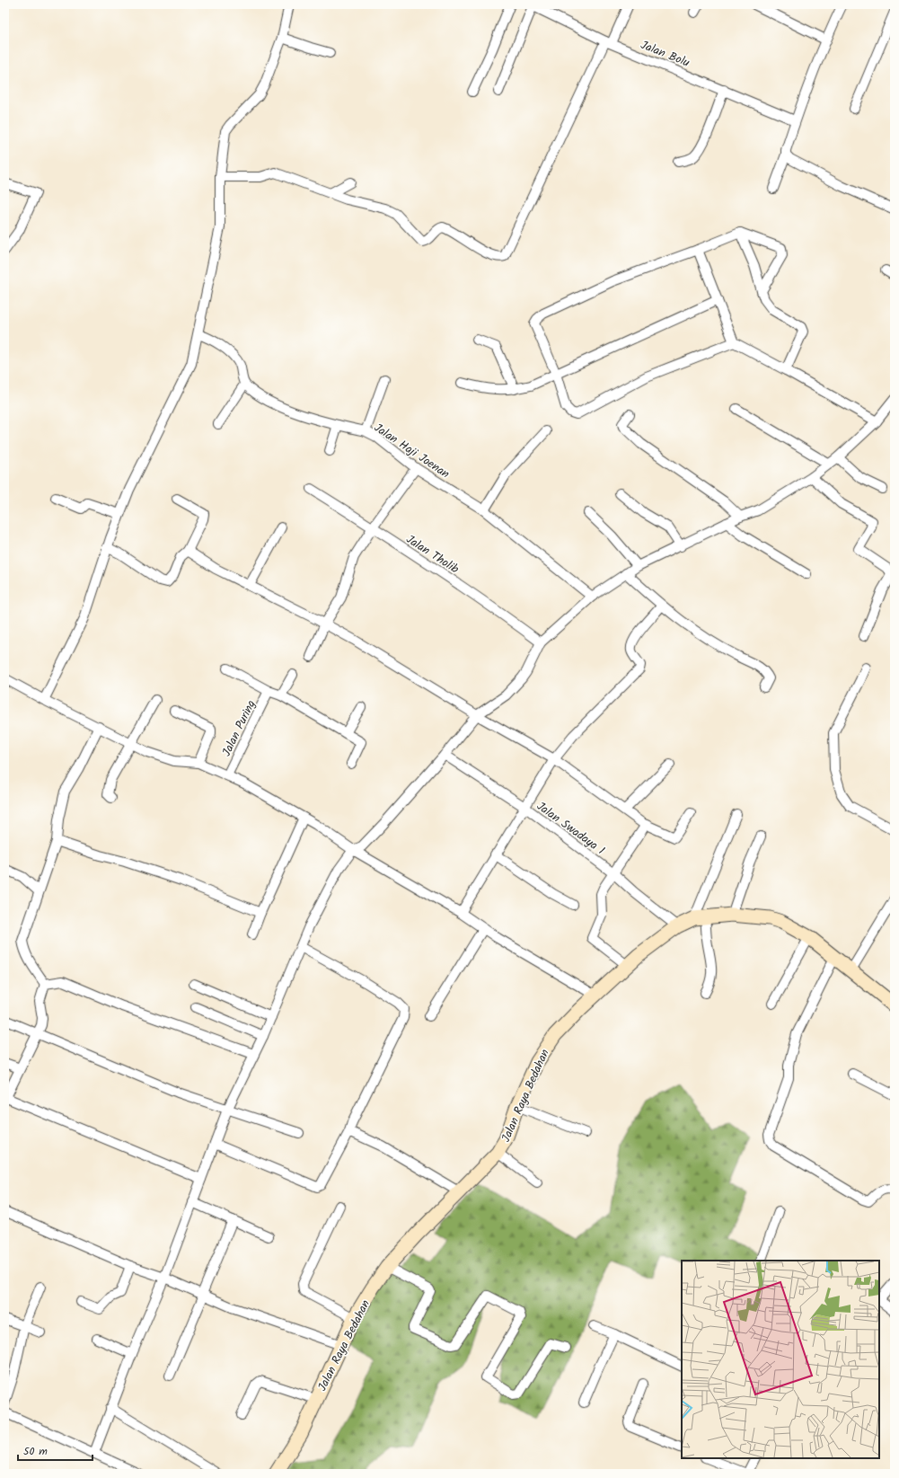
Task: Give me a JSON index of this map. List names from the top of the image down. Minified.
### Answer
{"streets":{"street":["Jalan Bolu","Jalan Haji Joenan","Jalan Tholib","Jalan Puring","Jalan Swadaya 1","Jalan Raya Bedahan"]},"crossings":[["Jalan Swadaya 1","Jalan Raya Bedahan"]],"scale_bar":"50 m"}
